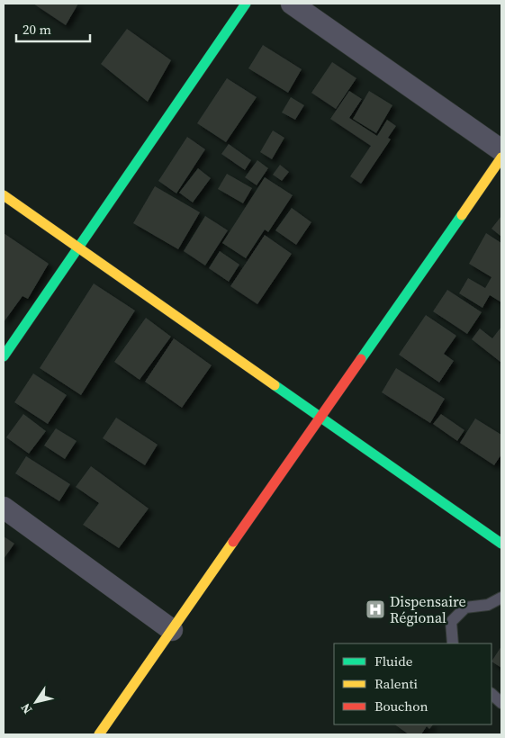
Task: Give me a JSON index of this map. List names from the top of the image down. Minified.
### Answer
{"places":{"hospital":["Dispensaire Régional"]},"legend":["Fluide","Ralenti","Bouchon"],"scale_bar":"20 m","north":"bottom left"}
